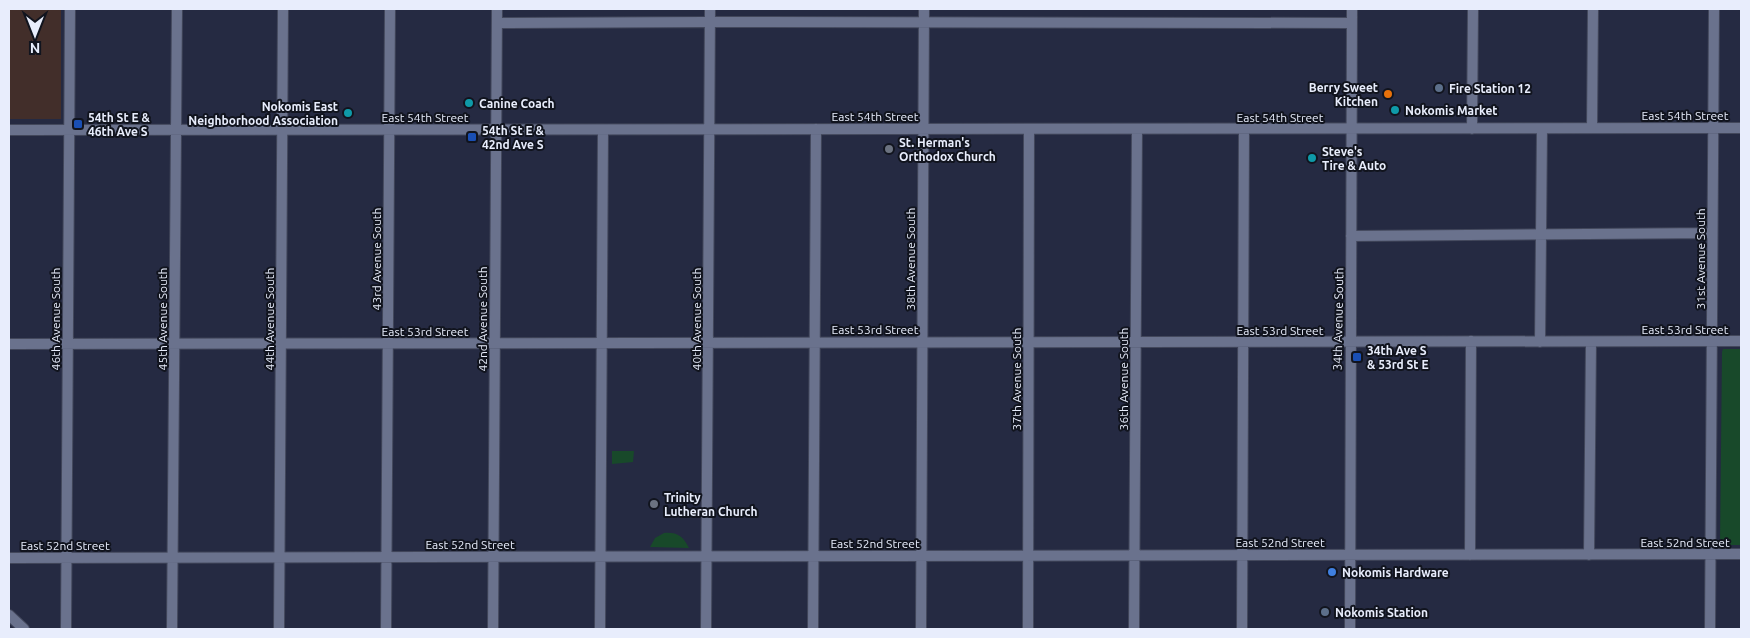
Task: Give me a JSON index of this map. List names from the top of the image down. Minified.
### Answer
{"streets":{"street":["East 54th Street","43rd Avenue South","38th Avenue South","31st Avenue South","46th Avenue South","45th Avenue South","44th Avenue South","42nd Avenue South","40th Avenue South","34th Avenue South","East 53rd Street","37th Avenue South","36th Avenue South","East 52nd Street"]},"crossings":[["East 54th Street","43rd Avenue South"],["East 54th Street","38th Avenue South"],["East 54th Street","31st Avenue South"],["East 54th Street","46th Avenue South"],["East 54th Street","45th Avenue South"],["East 54th Street","44th Avenue South"],["East 54th Street","42nd Avenue South"],["East 54th Street","40th Avenue South"],["East 54th Street","34th Avenue South"],["East 54th Street","37th Avenue South"],["East 54th Street","36th Avenue South"],["43rd Avenue South","East 53rd Street"],["43rd Avenue South","East 52nd Street"],["38th Avenue South","East 53rd Street"],["38th Avenue South","East 52nd Street"],["31st Avenue South","East 53rd Street"],["31st Avenue South","East 52nd Street"],["46th Avenue South","East 53rd Street"],["46th Avenue South","East 52nd Street"],["45th Avenue South","East 53rd Street"],["45th Avenue South","East 52nd Street"],["44th Avenue South","East 53rd Street"],["44th Avenue South","East 52nd Street"],["42nd Avenue South","East 53rd Street"],["42nd Avenue South","East 52nd Street"],["40th Avenue South","East 53rd Street"],["40th Avenue South","East 52nd Street"],["34th Avenue South","East 53rd Street"],["34th Avenue South","East 52nd Street"],["East 53rd Street","37th Avenue South"],["East 53rd Street","36th Avenue South"],["37th Avenue South","East 52nd Street"],["36th Avenue South","East 52nd Street"]],"places":{"other":["Fire Station 12","Berry Sweet Kitchen","Canine Coach","Nokomis Market","Nokomis East Neighborhood Association","St. Herman's Orthodox Church","Steve's Tire & Auto","Trinity Lutheran Church","Nokomis Hardware","Nokomis Station"],"transit":["54th St E & 46th Ave S","54th St E & 42nd Ave S","34th Ave S & 53rd St E"]},"north":"bottom"}
